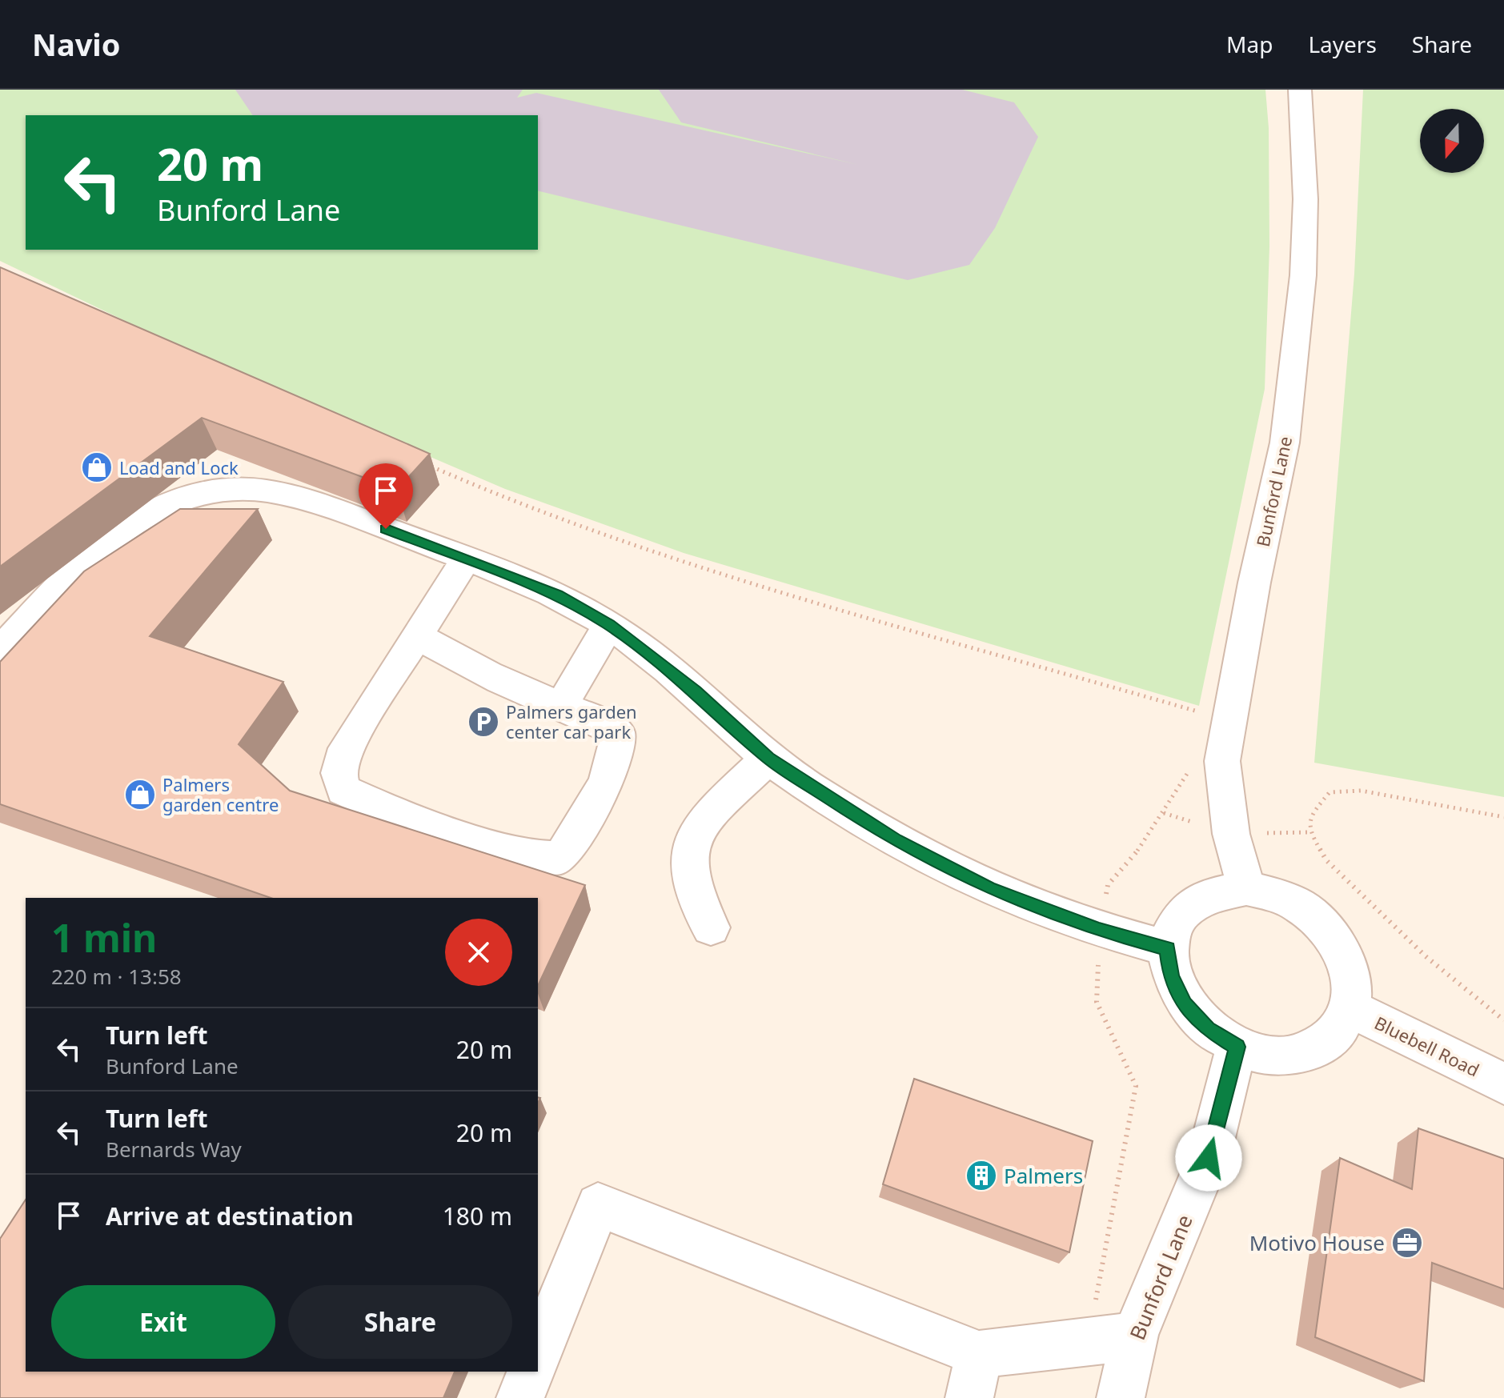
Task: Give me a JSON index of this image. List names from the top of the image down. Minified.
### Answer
{"streets":{"street":["Bunford Lane","Bluebell Road"]},"crossings":[["Bunford Lane","Bluebell Road"]],"places":{"shop":["Load and Lock","Palmers garden centre"],"parking":["Palmers garden center car park"],"building":["Palmers"],"office":["Motivo House"]},"north":"bottom","page":{"header":"Navio","nav":["Map","Layers","Share"],"turn":["20 m","Bunford Lane"],"heading":["1 min","220 m · 13:58"],"list":[{"name":"Turn left","note":"Bunford Lane","value":"20 m"},{"name":"Turn left","note":"Bernards Way","value":"20 m"},{"name":"Arrive at destination","value":"180 m"}],"buttons":["Exit","Share"]}}
